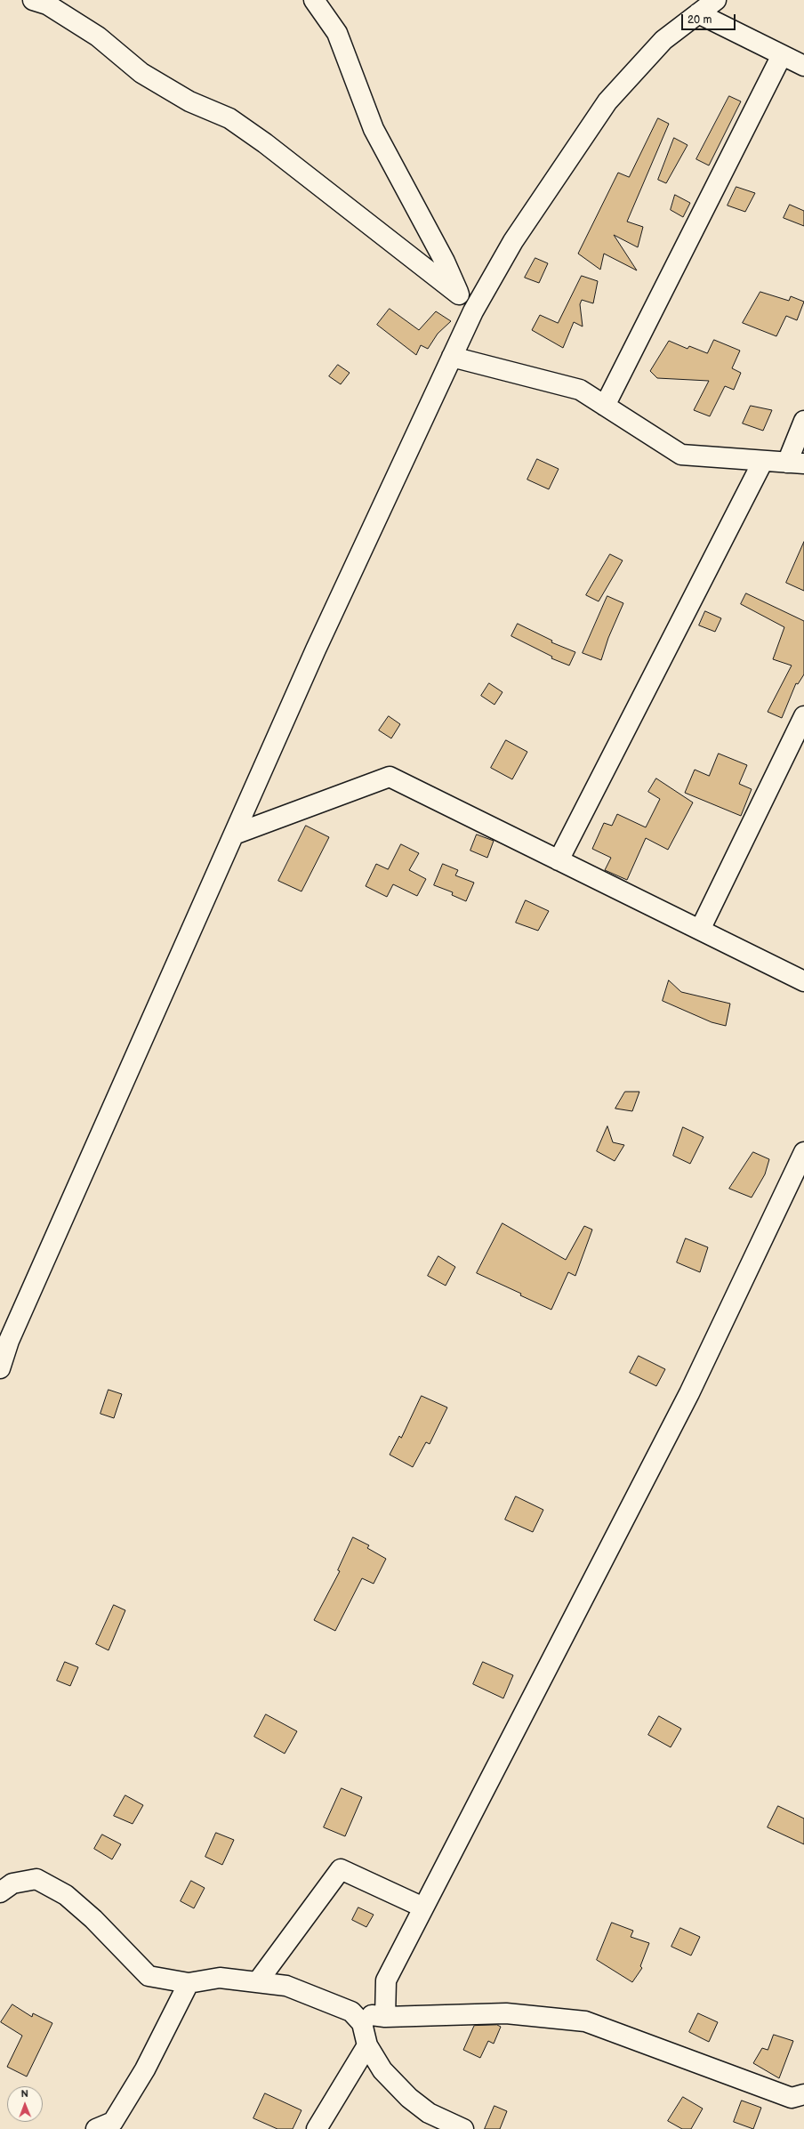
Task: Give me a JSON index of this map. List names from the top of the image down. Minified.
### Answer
{"scale_bar":"20 m","north":"top"}
